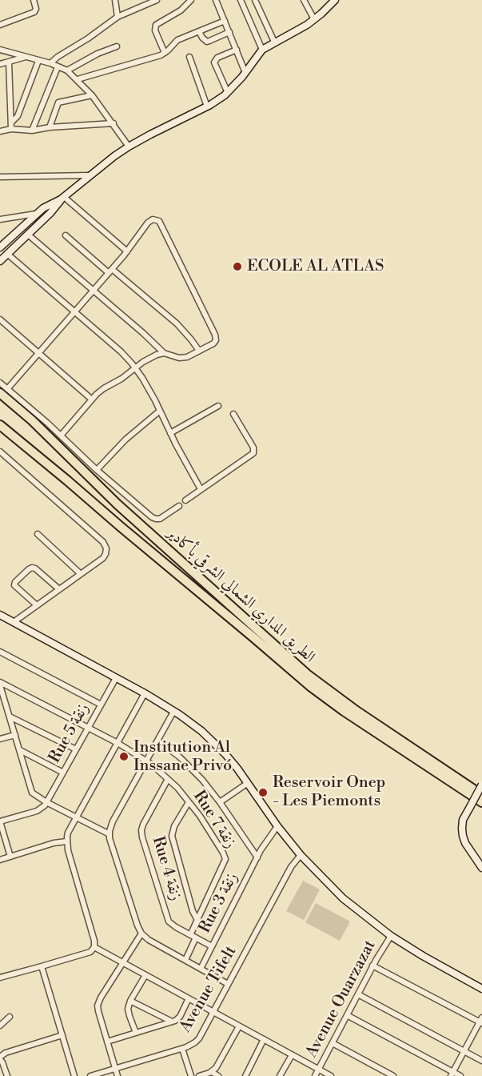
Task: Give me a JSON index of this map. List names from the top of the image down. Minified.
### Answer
{"streets":{"highway":["الطريق المداري الشمالي الشرقي بأكادير"],"street":["Rue 5 زنقة","Rue 7 زنقة","Rue 4 زنقة","Rue 3 زنقة","Avenue Tifelt","Avenue Ouarzazat"]},"crossings":[["Rue 7 زنقة","Rue 4 زنقة"],["Rue 4 زنقة","Rue 3 زنقة"]],"places":["ECOLE AL ATLAS","Institution Al Inssane Privó","Reservoir Onep - Les Piemonts"]}
